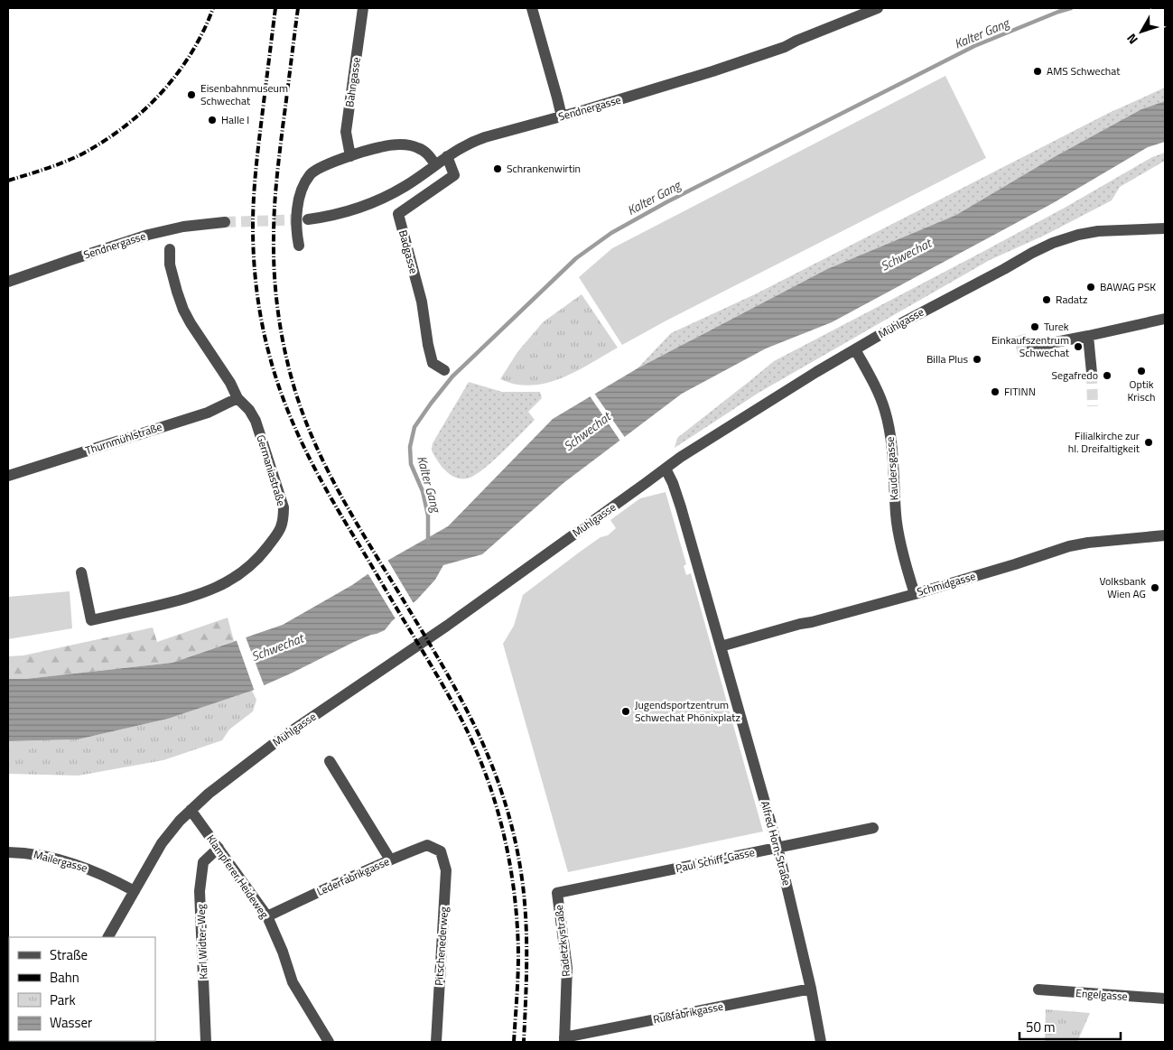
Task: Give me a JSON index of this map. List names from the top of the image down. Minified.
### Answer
{"streets":{"street":["Bahngasse","Sendnergasse","Badgasse","Mühlgasse","Thurnmühlstraße","Kaudersgasse","Germaniastraße","Schmidgasse","Alfred Horn-Straße","Paul Schiff-Gasse","Mailergasse","Klampferer Heideweg","Lederfabrikgasse","Radetzkystraße","Karl Widter-Weg","Pitschenederweg","Engelgasse","Rußfabrikgasse"]},"crossings":[["Sendnergasse","Badgasse"],["Mühlgasse","Kaudersgasse"],["Mühlgasse","Alfred Horn-Straße"],["Mühlgasse","Mailergasse"],["Mühlgasse","Klampferer Heideweg"],["Thurnmühlstraße","Germaniastraße"],["Kaudersgasse","Schmidgasse"],["Schmidgasse","Alfred Horn-Straße"],["Alfred Horn-Straße","Paul Schiff-Gasse"],["Alfred Horn-Straße","Rußfabrikgasse"],["Paul Schiff-Gasse","Radetzkystraße"],["Klampferer Heideweg","Lederfabrikgasse"],["Klampferer Heideweg","Karl Widter-Weg"],["Lederfabrikgasse","Pitschenederweg"],["Radetzkystraße","Rußfabrikgasse"]],"water":["Kalter Gang","Schwechat"],"places":["AMS Schwechat","Eisenbahnmuseum Schwechat","Halle I","Schrankenwirtin","BAWAG PSK","Radatz","Turek","Einkaufszentrum Schwechat","Billa Plus","Optik Krisch","Segafredo","FITINN","Filialkirche zur hl. Dreifaltigkeit","Volksbank Wien AG","Jugendsportzentrum Schwechat Phönixplatz"],"legend":["Straße","Bahn","Park","Wasser"],"scale_bar":"50 m","north":"bottom left"}
